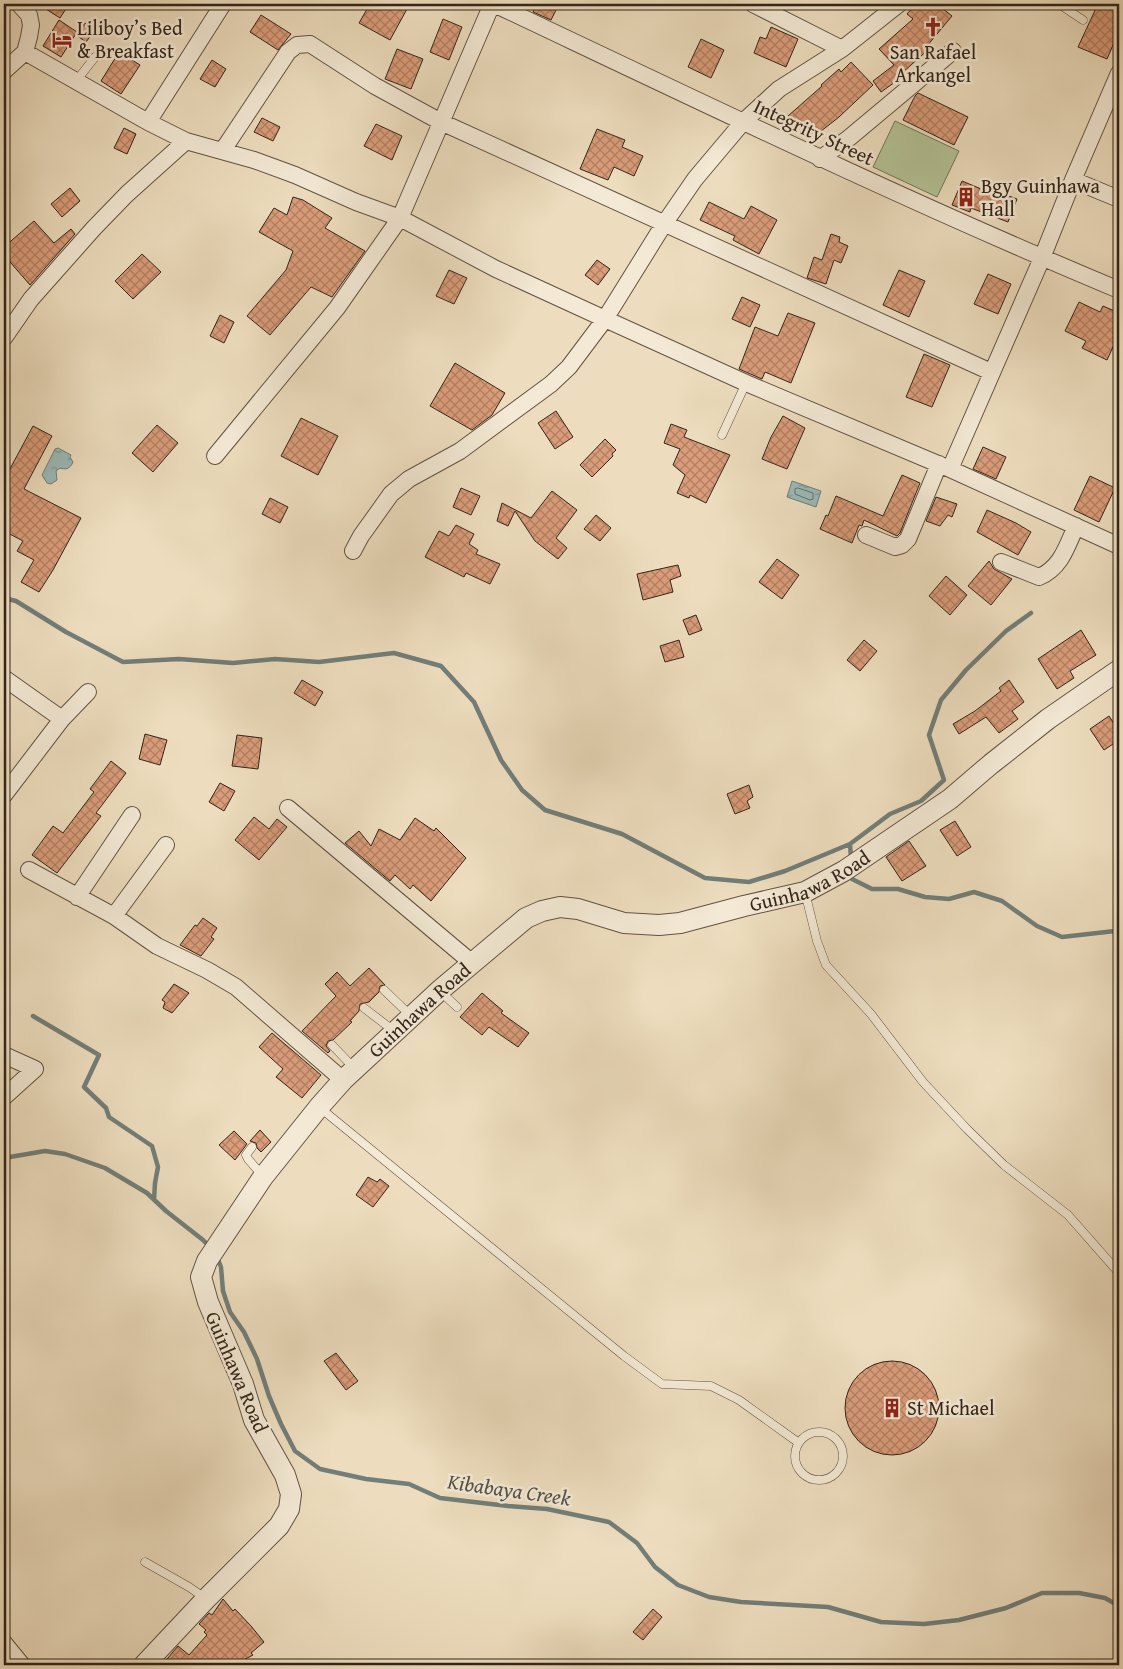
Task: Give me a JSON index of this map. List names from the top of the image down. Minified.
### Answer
{"streets":{"street":["Integrity Street","Guinhawa Road"]},"water":["Kibabaya Creek"],"places":{"church":["San Rafael Arkangel"],"hotel":["Liliboy’s Bed & Breakfast"],"building":["Bgy Guinhawa Hall","St Michael"]}}
